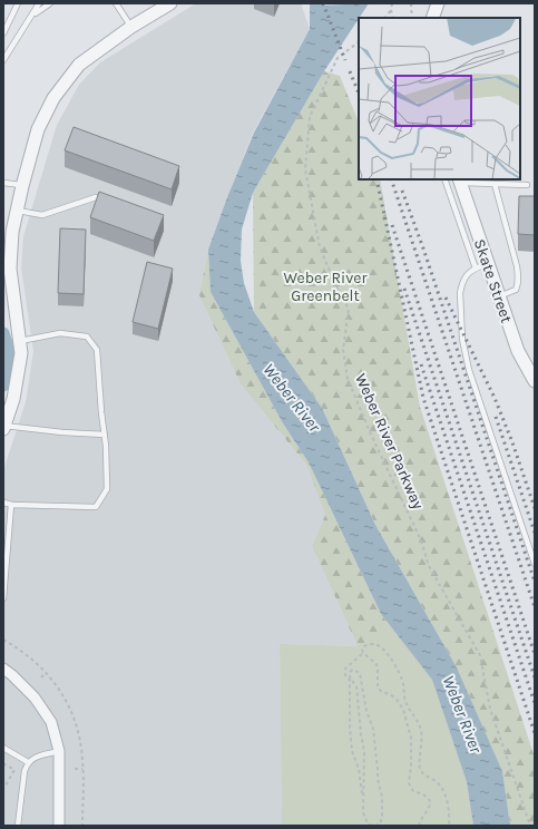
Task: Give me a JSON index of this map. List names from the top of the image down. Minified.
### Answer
{"streets":{"street":["Skate Street"],"path":["Weber River Parkway"]},"water":["Weber River"],"parks":["Weber River Greenbelt"]}
